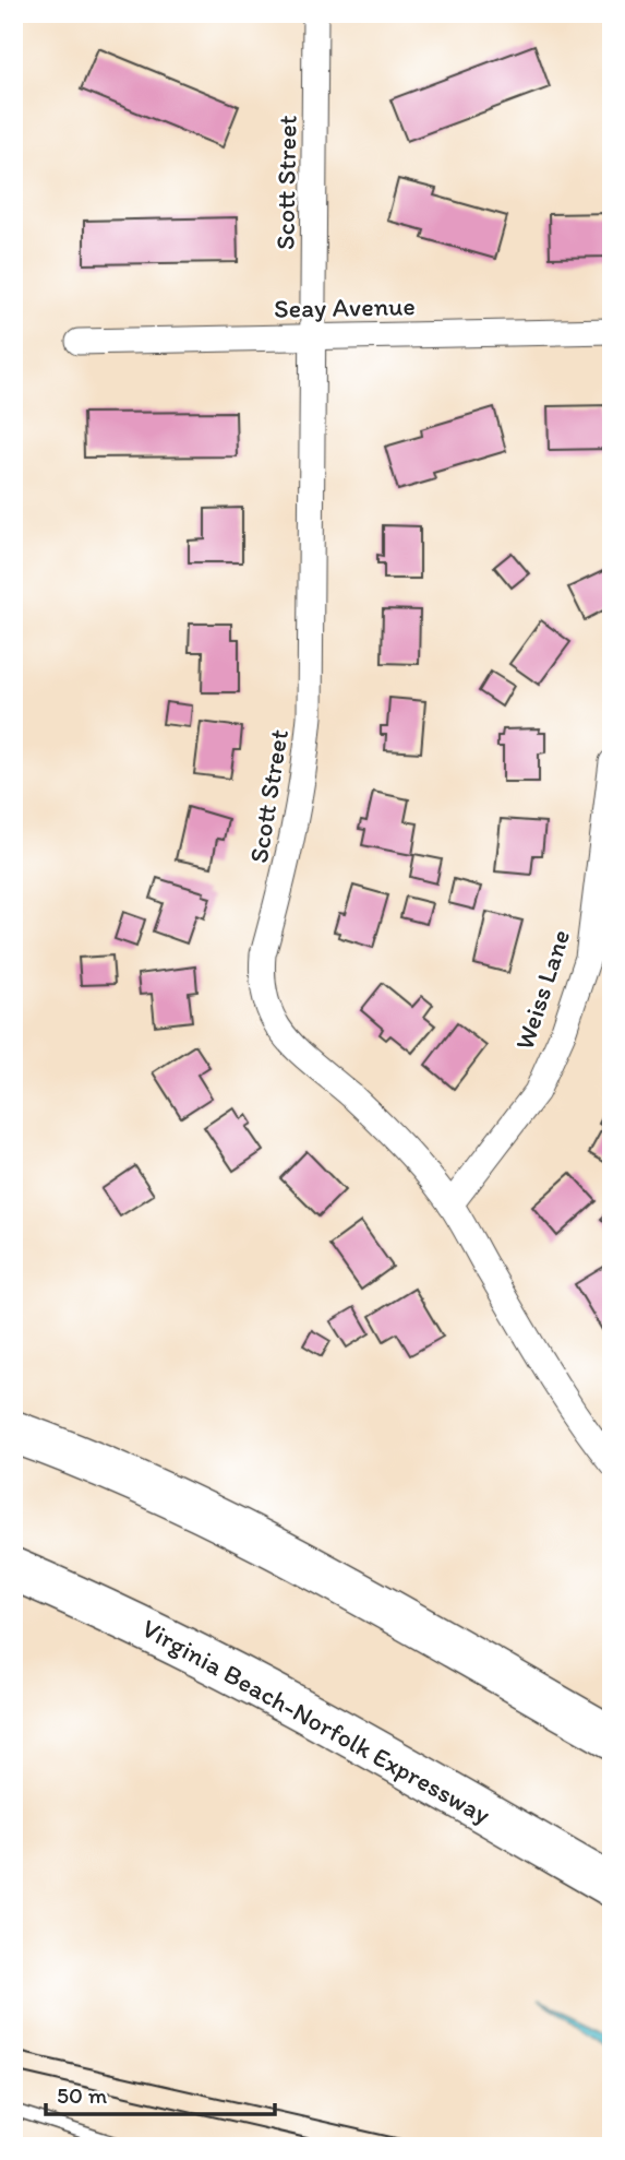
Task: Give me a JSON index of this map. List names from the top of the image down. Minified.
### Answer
{"streets":{"highway":["Virginia Beach-Norfolk Expressway"],"street":["Scott Street","Seay Avenue","Weiss Lane"]},"crossings":[["Scott Street","Seay Avenue"],["Scott Street","Weiss Lane"]],"scale_bar":"50 m"}
